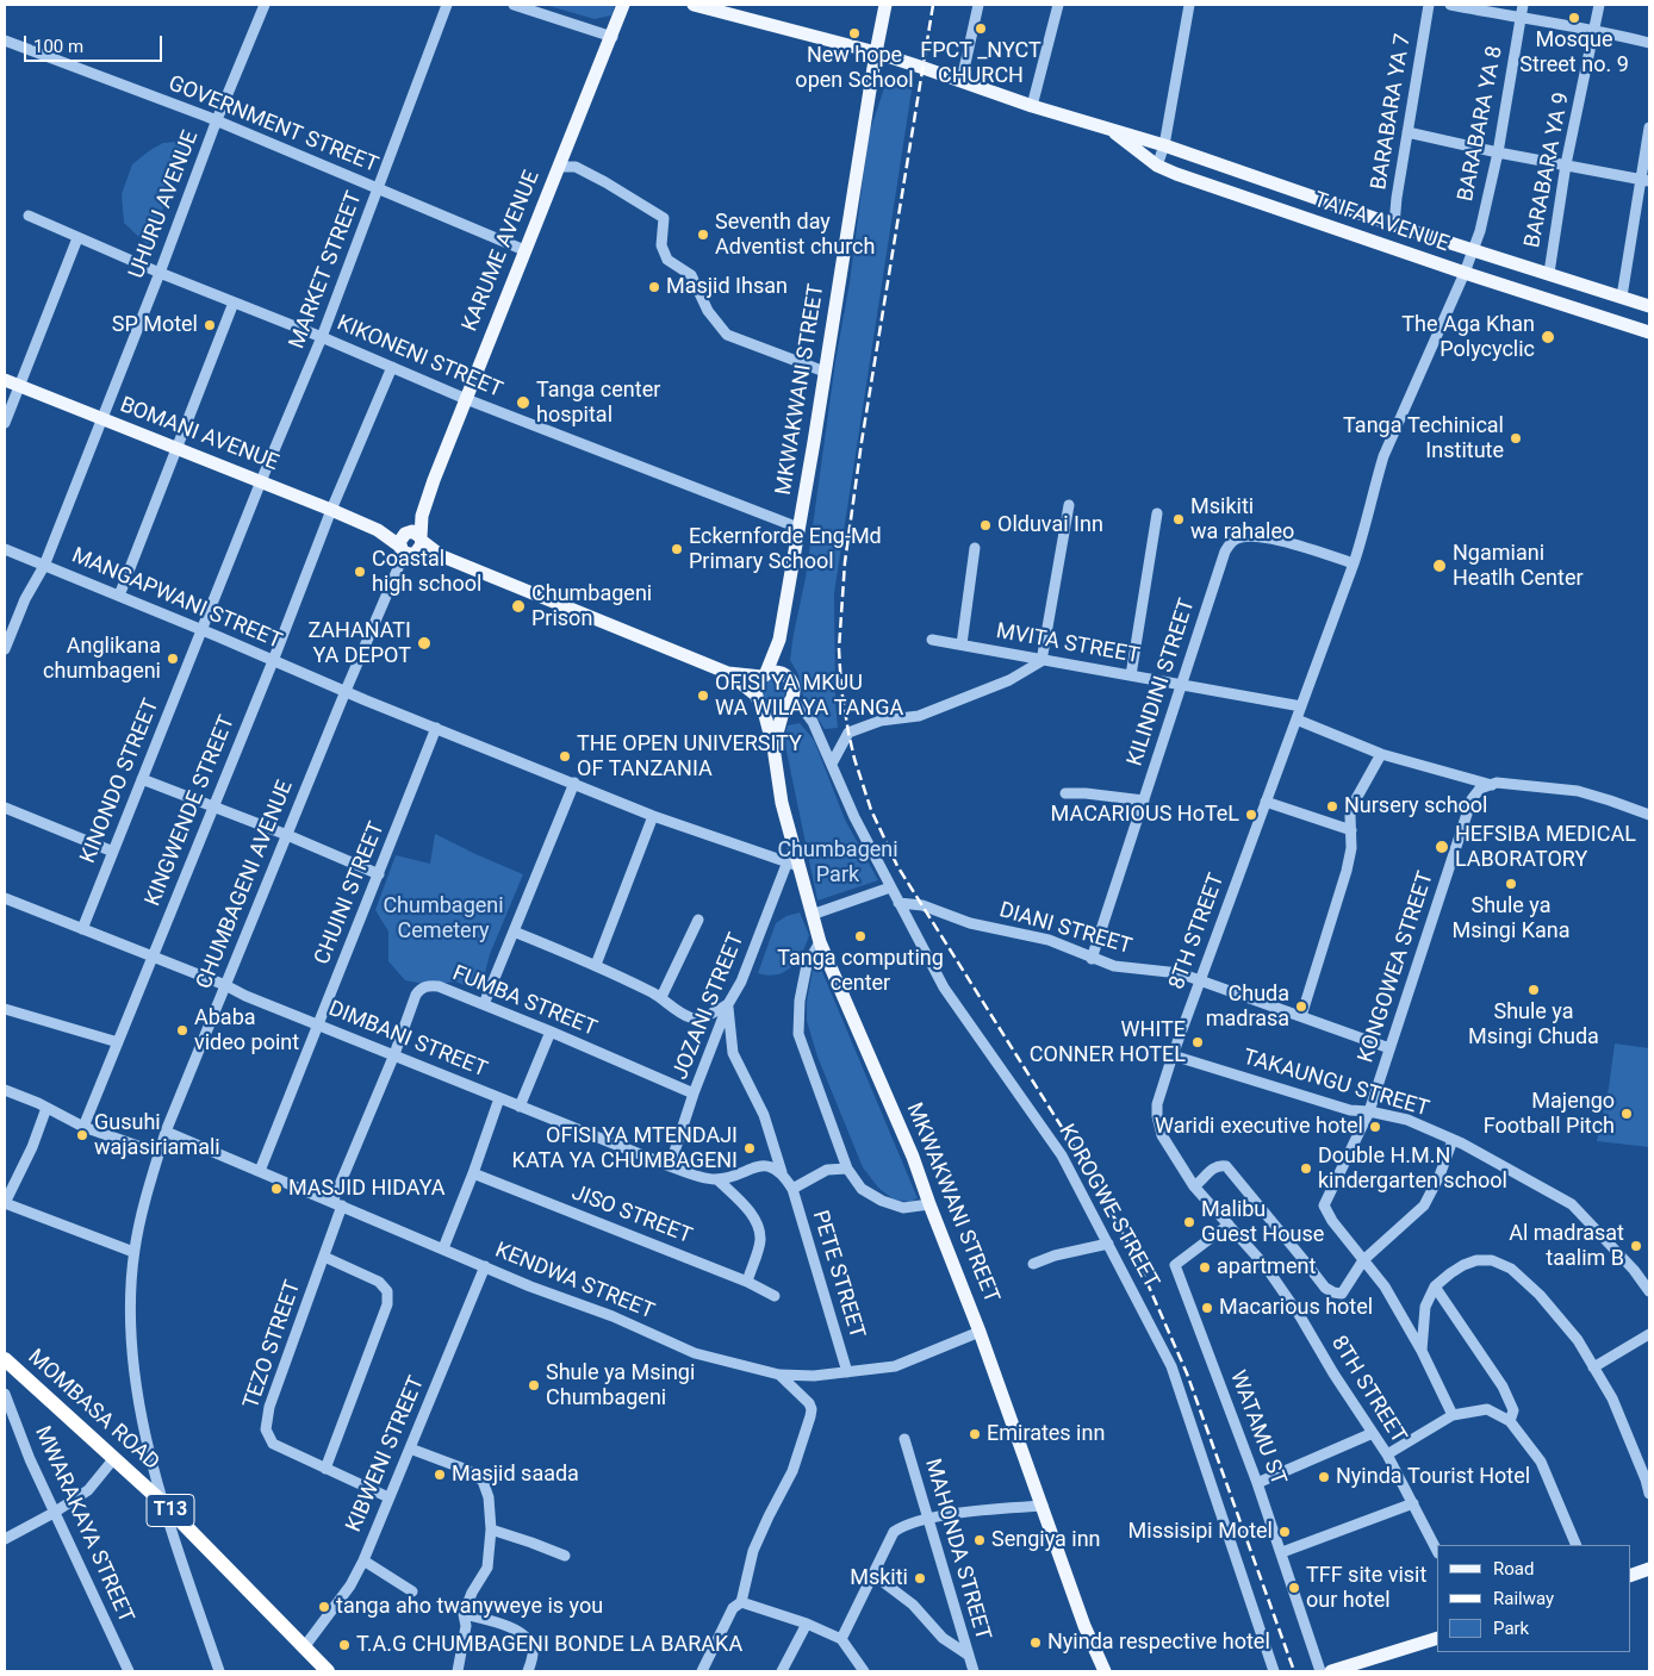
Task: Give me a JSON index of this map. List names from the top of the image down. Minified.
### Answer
{"streets":{"highway":["MOMBASA ROAD","T13"],"main road":["TAIFA AVENUE","KARUME AVENUE","MKWAKWANI STREET","BOMANI AVENUE"],"street":["BARABARA YA 7","BARABARA YA 8","GOVERNMENT STREET","BARABARA YA 9","UHURU AVENUE","MARKET STREET","KIKONENI STREET","MANGAPWANI STREET","MVITA STREET","KILINDINI STREET","KINONDO STREET","KINGWENDE STREET","CHUMBAGENI AVENUE","CHUINI STREET","DIANI STREET","8TH STREET","KONGOWEA STREET","FUMBA STREET","JOZANI STREET","DIMBANI STREET","TAKAUNGU STREET","KOROGWE STREET","JISO STREET","PETE STREET","KENDWA STREET","TEZO STREET","WATAMU ST","KIBWENI STREET","MWARAKAYA STREET","MAHONDA STREET"]},"crossings":[["BARABARA YA 7","TAIFA AVENUE"],["BARABARA YA 8","TAIFA AVENUE"],["BARABARA YA 8","8TH STREET"],["GOVERNMENT STREET","UHURU AVENUE"],["GOVERNMENT STREET","KARUME AVENUE"],["GOVERNMENT STREET","MARKET STREET"],["BARABARA YA 9","TAIFA AVENUE"],["UHURU AVENUE","KIKONENI STREET"],["UHURU AVENUE","BOMANI AVENUE"],["UHURU AVENUE","MANGAPWANI STREET"],["TAIFA AVENUE","MKWAKWANI STREET"],["TAIFA AVENUE","8TH STREET"],["KARUME AVENUE","KIKONENI STREET"],["KARUME AVENUE","BOMANI AVENUE"],["KARUME AVENUE","CHUMBAGENI AVENUE"],["MARKET STREET","KIKONENI STREET"],["MARKET STREET","BOMANI AVENUE"],["MARKET STREET","KINONDO STREET"],["KIKONENI STREET","MKWAKWANI STREET"],["KIKONENI STREET","KINGWENDE STREET"],["MKWAKWANI STREET","MANGAPWANI STREET"],["MKWAKWANI STREET","JOZANI STREET"],["MKWAKWANI STREET","KOROGWE STREET"],["MKWAKWANI STREET","KENDWA STREET"],["BOMANI AVENUE","KINONDO STREET"],["BOMANI AVENUE","KINGWENDE STREET"],["BOMANI AVENUE","CHUMBAGENI AVENUE"],["MANGAPWANI STREET","KINONDO STREET"],["MANGAPWANI STREET","KINGWENDE STREET"],["MANGAPWANI STREET","CHUMBAGENI AVENUE"],["MANGAPWANI STREET","CHUINI STREET"],["MANGAPWANI STREET","JOZANI STREET"],["MVITA STREET","KILINDINI STREET"],["MVITA STREET","8TH STREET"],["KILINDINI STREET","DIANI STREET"],["KILINDINI STREET","8TH STREET"],["KINONDO STREET","DIMBANI STREET"],["KINGWENDE STREET","DIMBANI STREET"],["CHUMBAGENI AVENUE","DIMBANI STREET"],["CHUMBAGENI AVENUE","KENDWA STREET"],["CHUMBAGENI AVENUE","MOMBASA ROAD"],["CHUINI STREET","DIMBANI STREET"],["CHUINI STREET","KENDWA STREET"],["DIANI STREET","8TH STREET"],["DIANI STREET","KONGOWEA STREET"],["DIANI STREET","KOROGWE STREET"],["8TH STREET","TAKAUNGU STREET"],["8TH STREET","WATAMU ST"],["KONGOWEA STREET","TAKAUNGU STREET"],["FUMBA STREET","JOZANI STREET"],["FUMBA STREET","DIMBANI STREET"],["FUMBA STREET","KENDWA STREET"],["FUMBA STREET","TEZO STREET"],["JOZANI STREET","DIMBANI STREET"],["PETE STREET","KENDWA STREET"],["KENDWA STREET","TEZO STREET"],["KENDWA STREET","KIBWENI STREET"],["TEZO STREET","KIBWENI STREET"],["MOMBASA ROAD","KIBWENI STREET"]],"parks":["Chumbageni Park","Chumbageni Cemetery"],"places":["Mosque Street no. 9","FPCT _NYCT CHURCH","New hope open School","Seventh day Adventist church","Masjid Ihsan","SP Motel","The Aga Khan Polycyclic","Tanga center hospital","Tanga Techinical Institute","Msikiti wa rahaleo","Olduvai Inn","Eckernforde Eng-Md Primary School","Ngamiani Heatlh Center","Coastal high school","Chumbageni Prison","ZAHANATI YA DEPOT","Anglikana chumbageni","OFISI YA MKUU WA WILAYA TANGA","THE OPEN UNIVERSITY OF TANZANIA","Nursery school","MACARIOUS HoTeL","HEFSIBA MEDICAL LABORATORY","Shule ya Msingi Kana","Tanga computing center","Shule ya Msingi Chuda","Chuda madrasa","Ababa video point","WHITE CONNER HOTEL","Majengo Football Pitch","Waridi executive hotel","Gusuhi wajasiriamali","OFISI YA MTENDAJI KATA YA CHUMBAGENI","Double H.M.N kindergarten school","MASJID HIDAYA","Malibu Guest House","Al madrasat taalim B","apartment","Macarious hotel","Shule ya Msingi Chumbageni","Emirates inn","Masjid saada","Nyinda Tourist Hotel","Missisipi Motel","Sengiya inn","Mskiti","TFF site visit our hotel","tanga aho twanyweye is you","Nyinda respective hotel","T.A.G CHUMBAGENI BONDE LA BARAKA"],"legend":["Road","Railway","Park"],"scale_bar":"100 m"}
